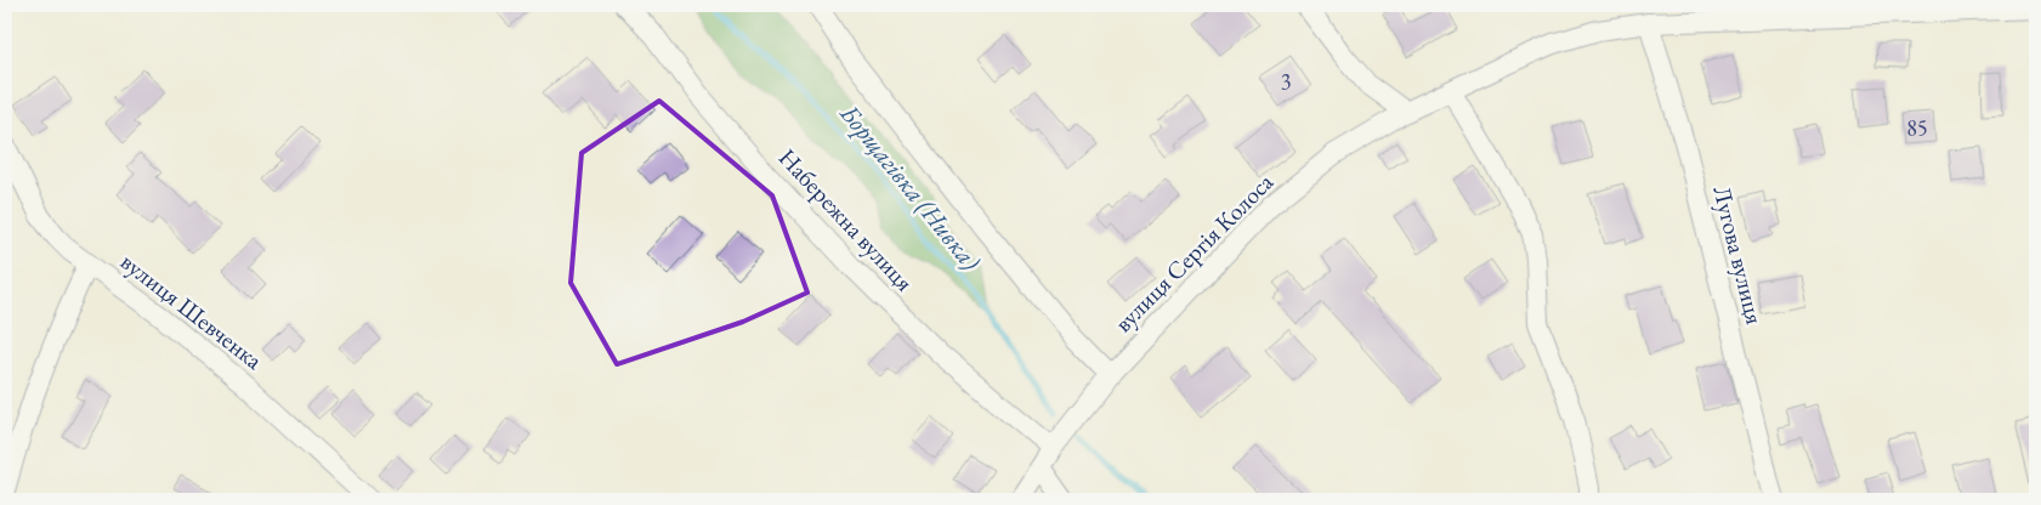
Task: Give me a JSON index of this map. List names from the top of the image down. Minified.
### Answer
{"streets":{"street":["Набережна вулиця","вулиця Сергія Колоса","Лугова вулиця","вулиця Шевченка"]},"crossings":[["Набережна вулиця","вулиця Сергія Колоса"],["вулиця Сергія Колоса","Лугова вулиця"]],"water":["Борщагівка (Нивка)"],"house_numbers":["3","85"]}
